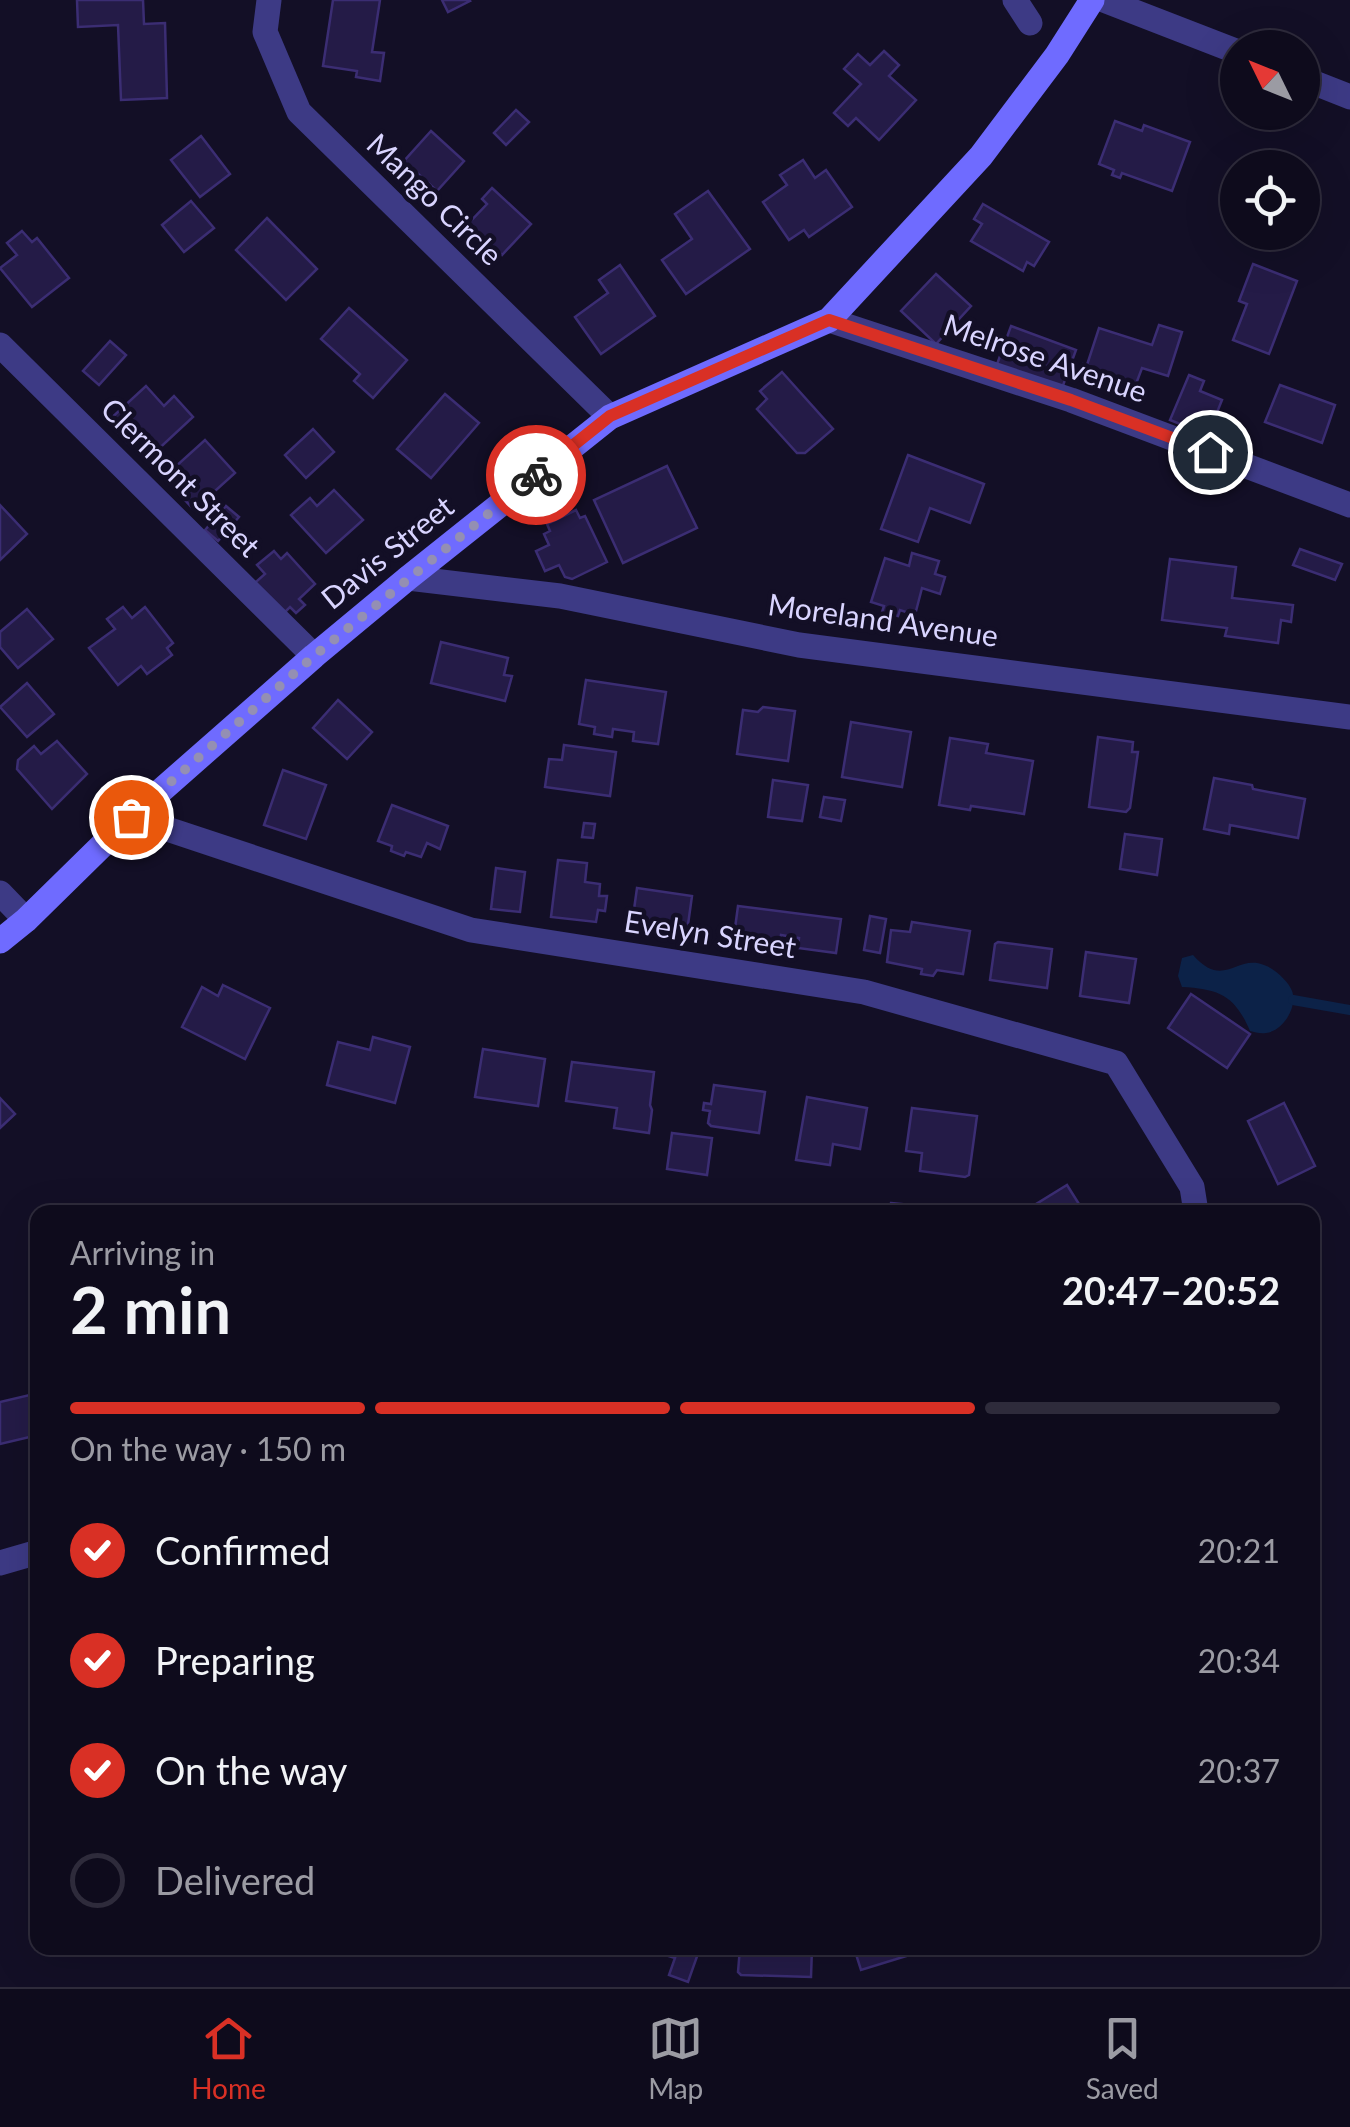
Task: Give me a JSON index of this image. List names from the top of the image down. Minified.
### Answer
{"streets":{"main road":["Davis Street"],"street":["Mango Circle","Melrose Avenue","Clermont Street","Moreland Avenue","Evelyn Street"]},"crossings":[["Mango Circle","Davis Street"],["Melrose Avenue","Davis Street"],["Clermont Street","Davis Street"],["Davis Street","Moreland Avenue"],["Davis Street","Evelyn Street"]],"north":"top left","page":{"heading":["2 min","Arriving in","20:47–20:52"],"bar":"On the way · 150 m","list":[["Confirmed","20:21"],["Preparing","20:34"],["On the way","20:37"],"Delivered"],"tabs":["Home","Map","Saved"]}}
